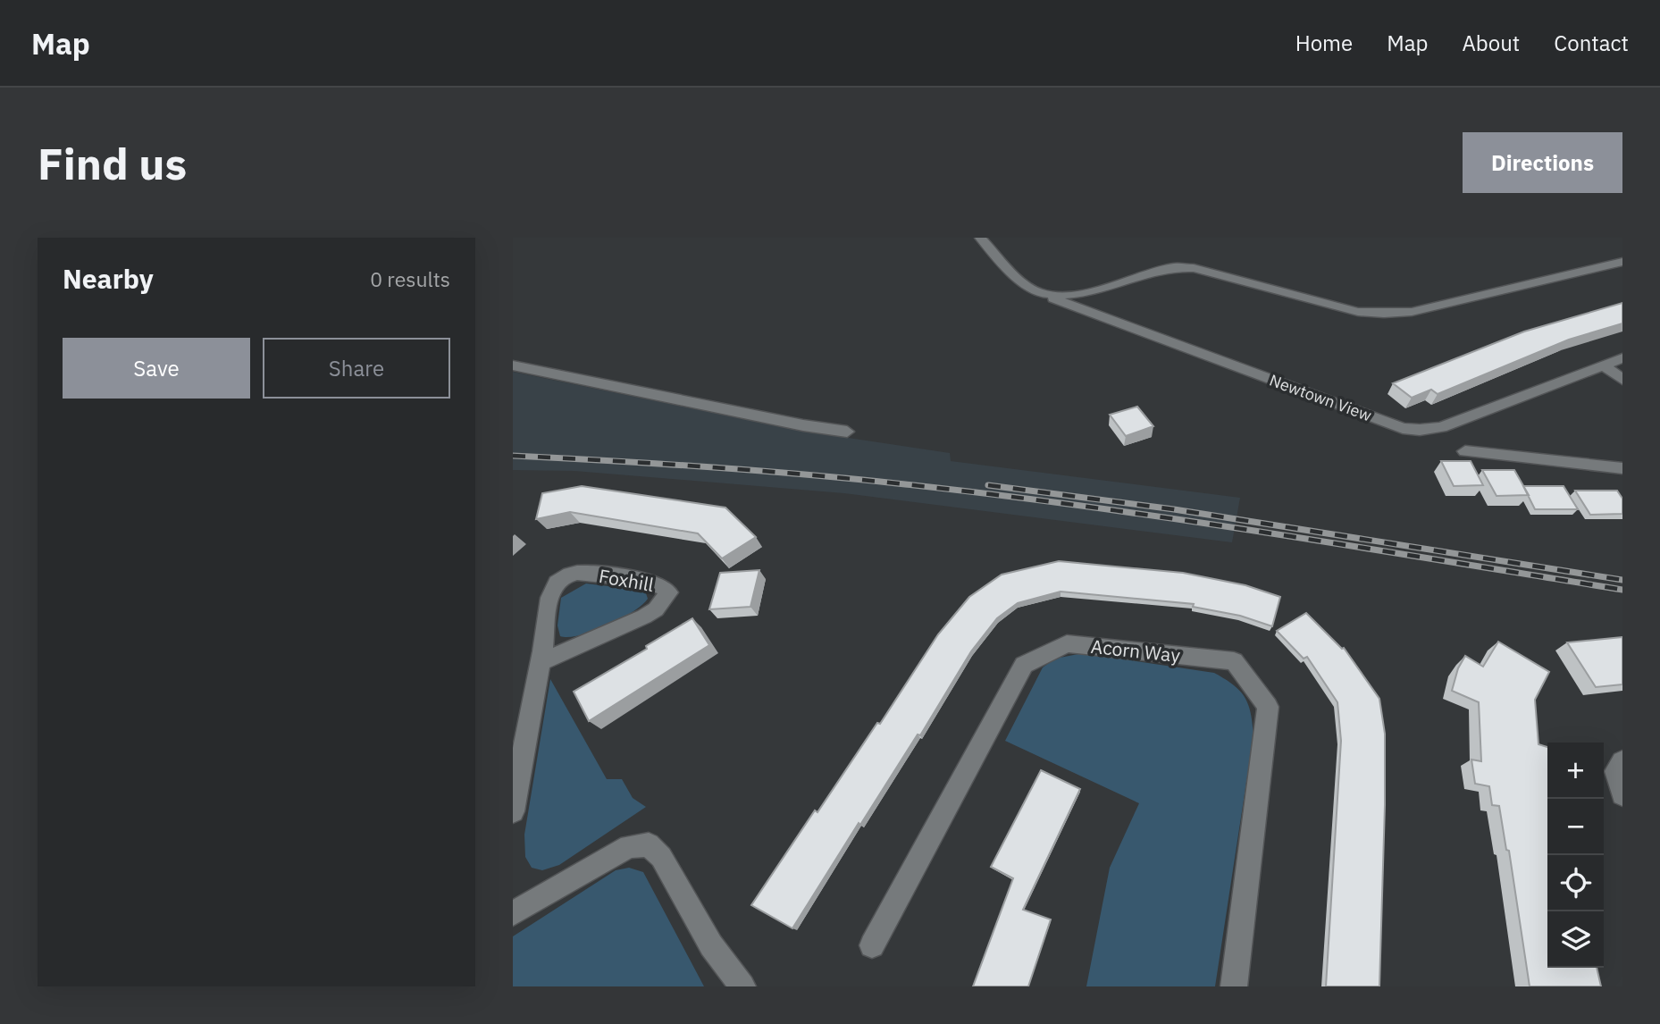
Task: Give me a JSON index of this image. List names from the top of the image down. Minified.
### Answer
{"streets":{"street":["Newtown View","Foxhill","Acorn Way"]},"page":{"header":"Map","nav":["Home","Map","About","Contact"],"buttons":["Directions",["Save","Share"]],"title":"Find us","heading":["Nearby","0 results"],"map_buttons":["+","−"]}}
